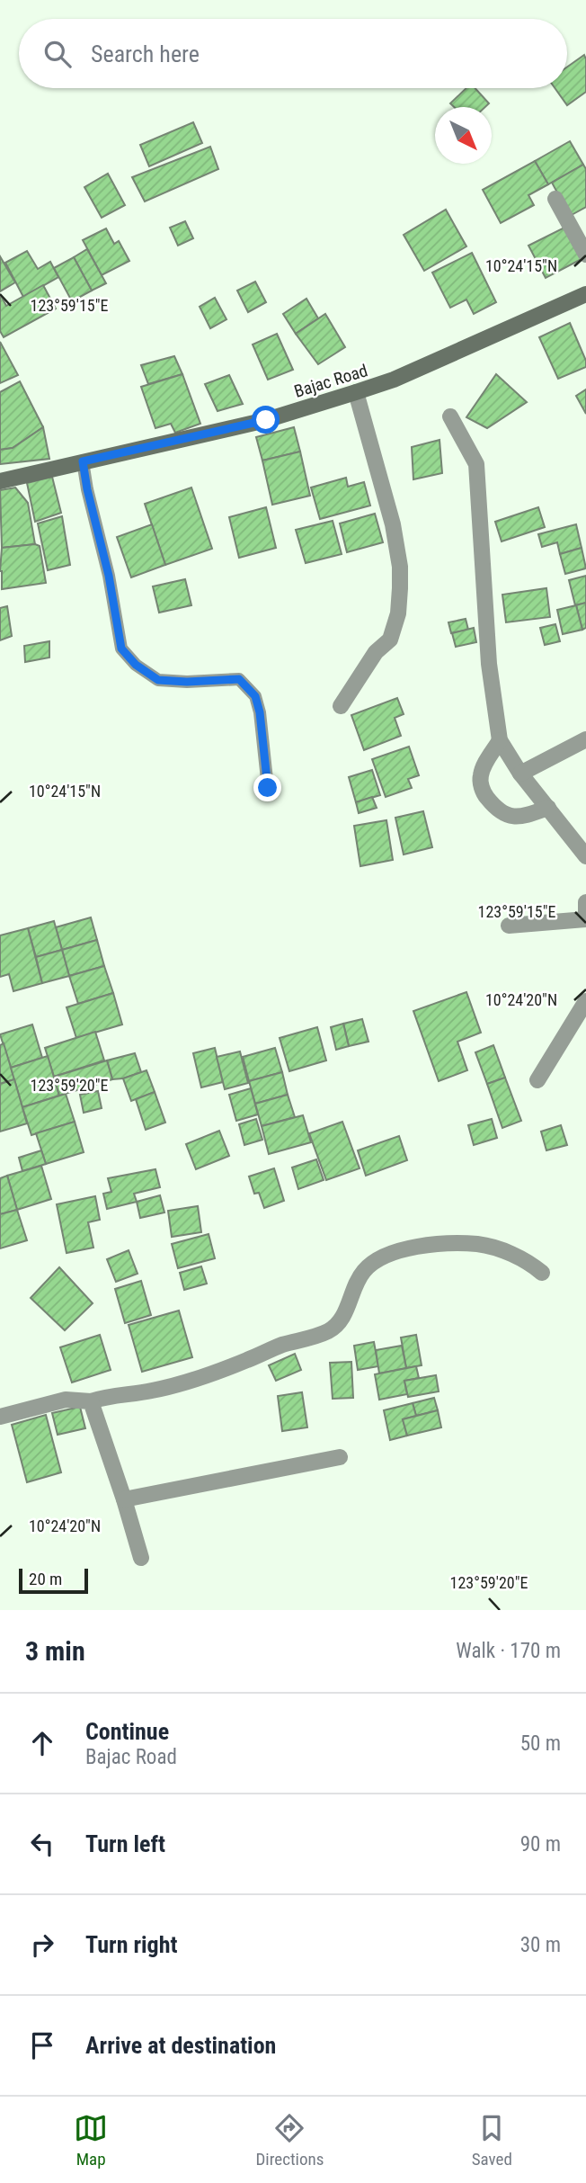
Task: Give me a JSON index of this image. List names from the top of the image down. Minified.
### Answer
{"streets":{"street":["Bajac Road"]},"scale_bar":"20 m","north":"bottom right","page":{"search":"Search here","scale":"20 m","heading":["3 min","Walk · 170 m"],"list":[["Continue","Bajac Road","50 m"],["Turn left","90 m"],["Turn right","30 m"],"Arrive at destination"],"nav":["Map","Directions","Saved"]},"coordinates":["10°24'15\"N","123°59'15\"E","10°24'20\"N","123°59'20\"E"]}
